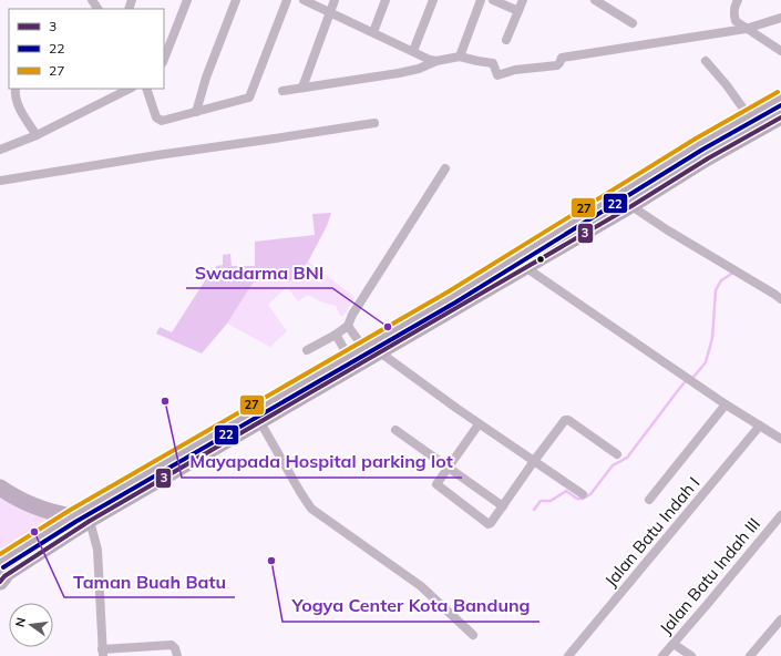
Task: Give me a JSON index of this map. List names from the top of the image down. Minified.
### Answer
{"streets":{"street":["Jalan Batu Indah I","Jalan Batu Indah III"]},"places":["Swadarma BNI","Mayapada Hospital parking lot","Taman Buah Batu","Yogya Center Kota Bandung"],"lines":["transit line 27","transit line 22","transit line 3"],"legend":["3","22","27"],"north":"left"}
